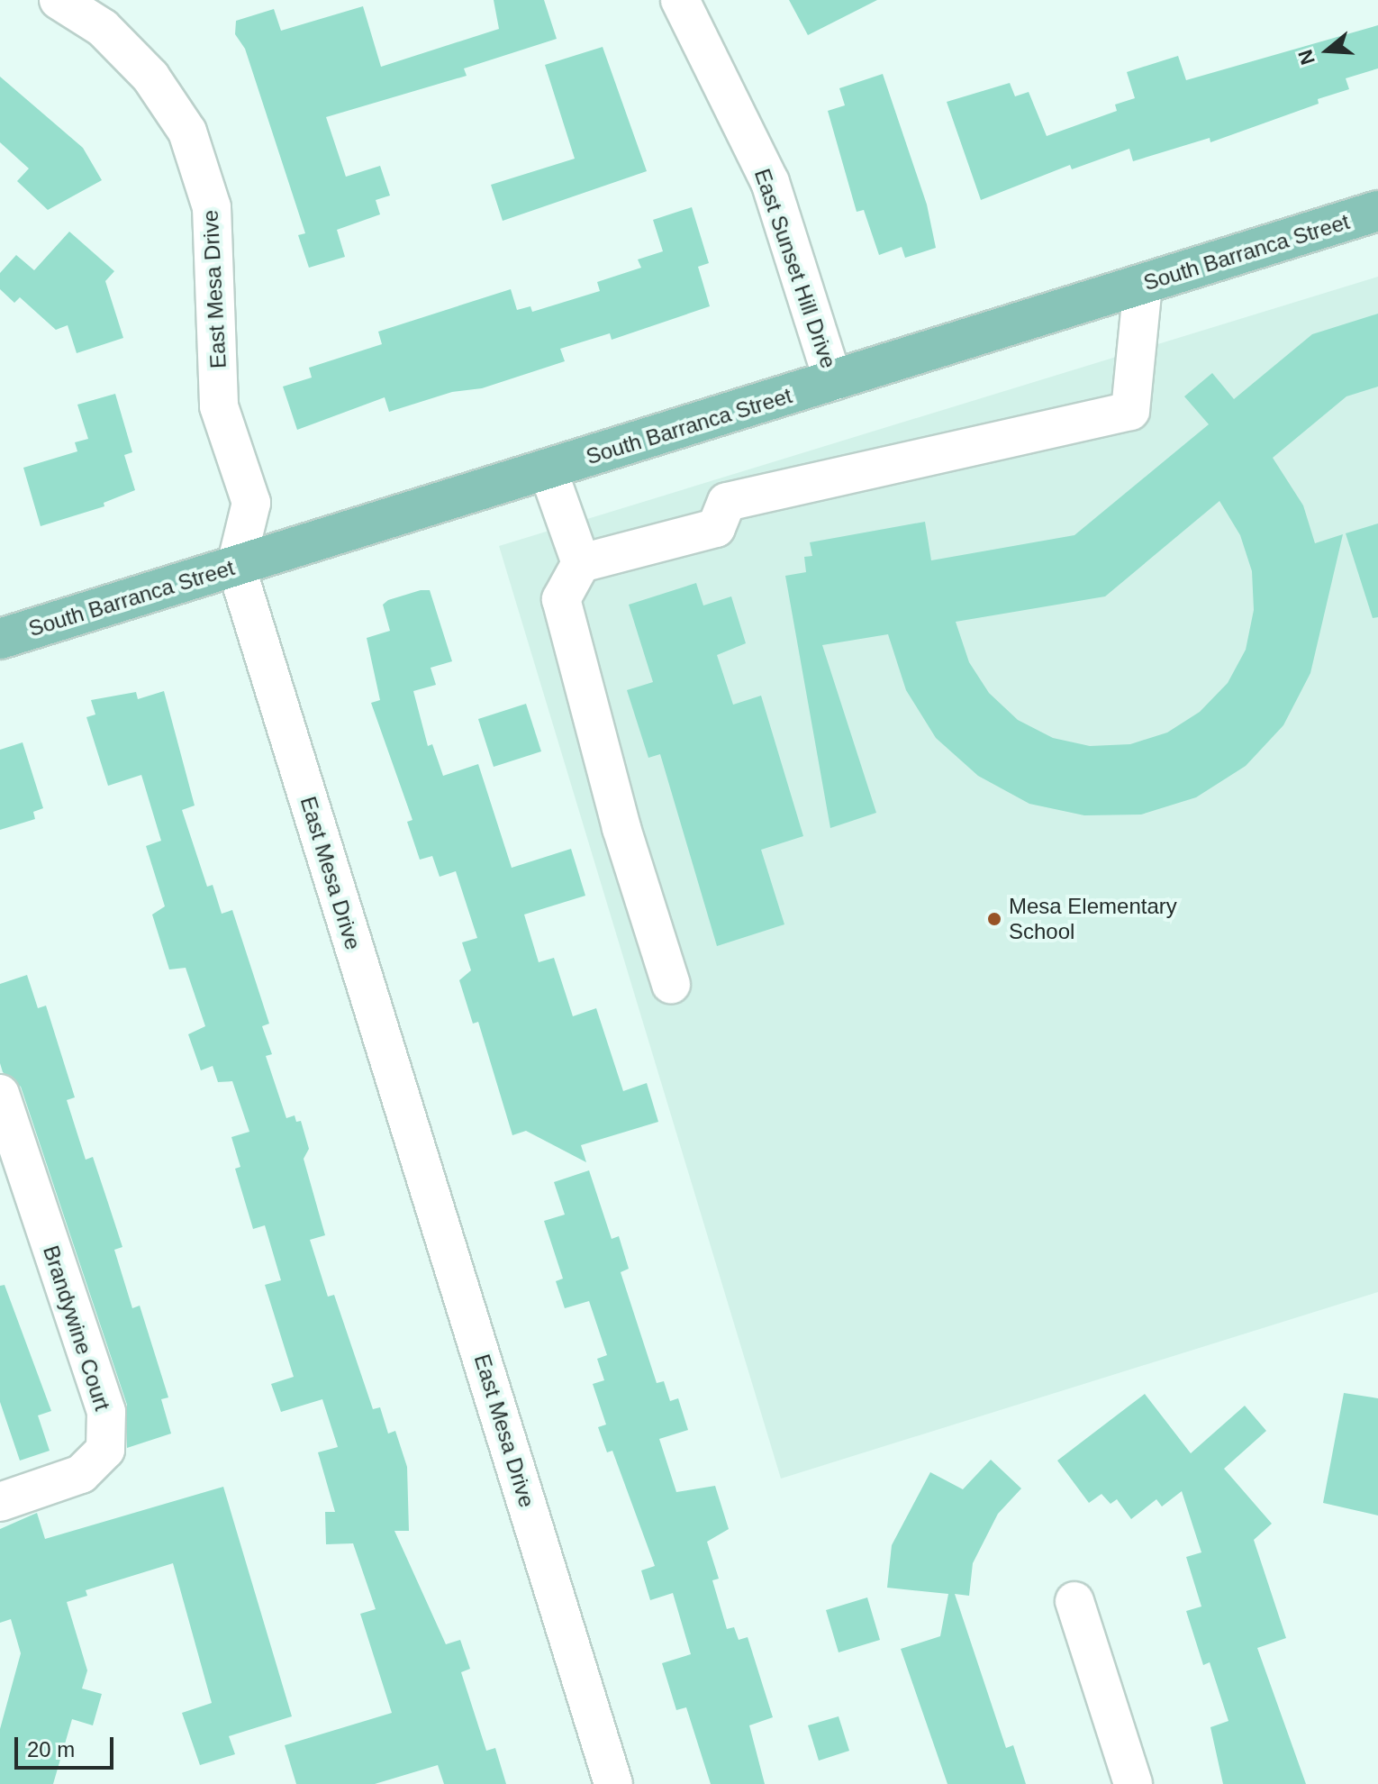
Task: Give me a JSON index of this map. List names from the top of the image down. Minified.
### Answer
{"streets":{"main road":["South Barranca Street"],"street":["East Sunset Hill Drive","East Mesa Drive","Brandywine Court"]},"crossings":[["South Barranca Street","East Sunset Hill Drive"],["South Barranca Street","East Mesa Drive"]],"places":["Mesa Elementary School"],"scale_bar":"20 m","north":"left"}
